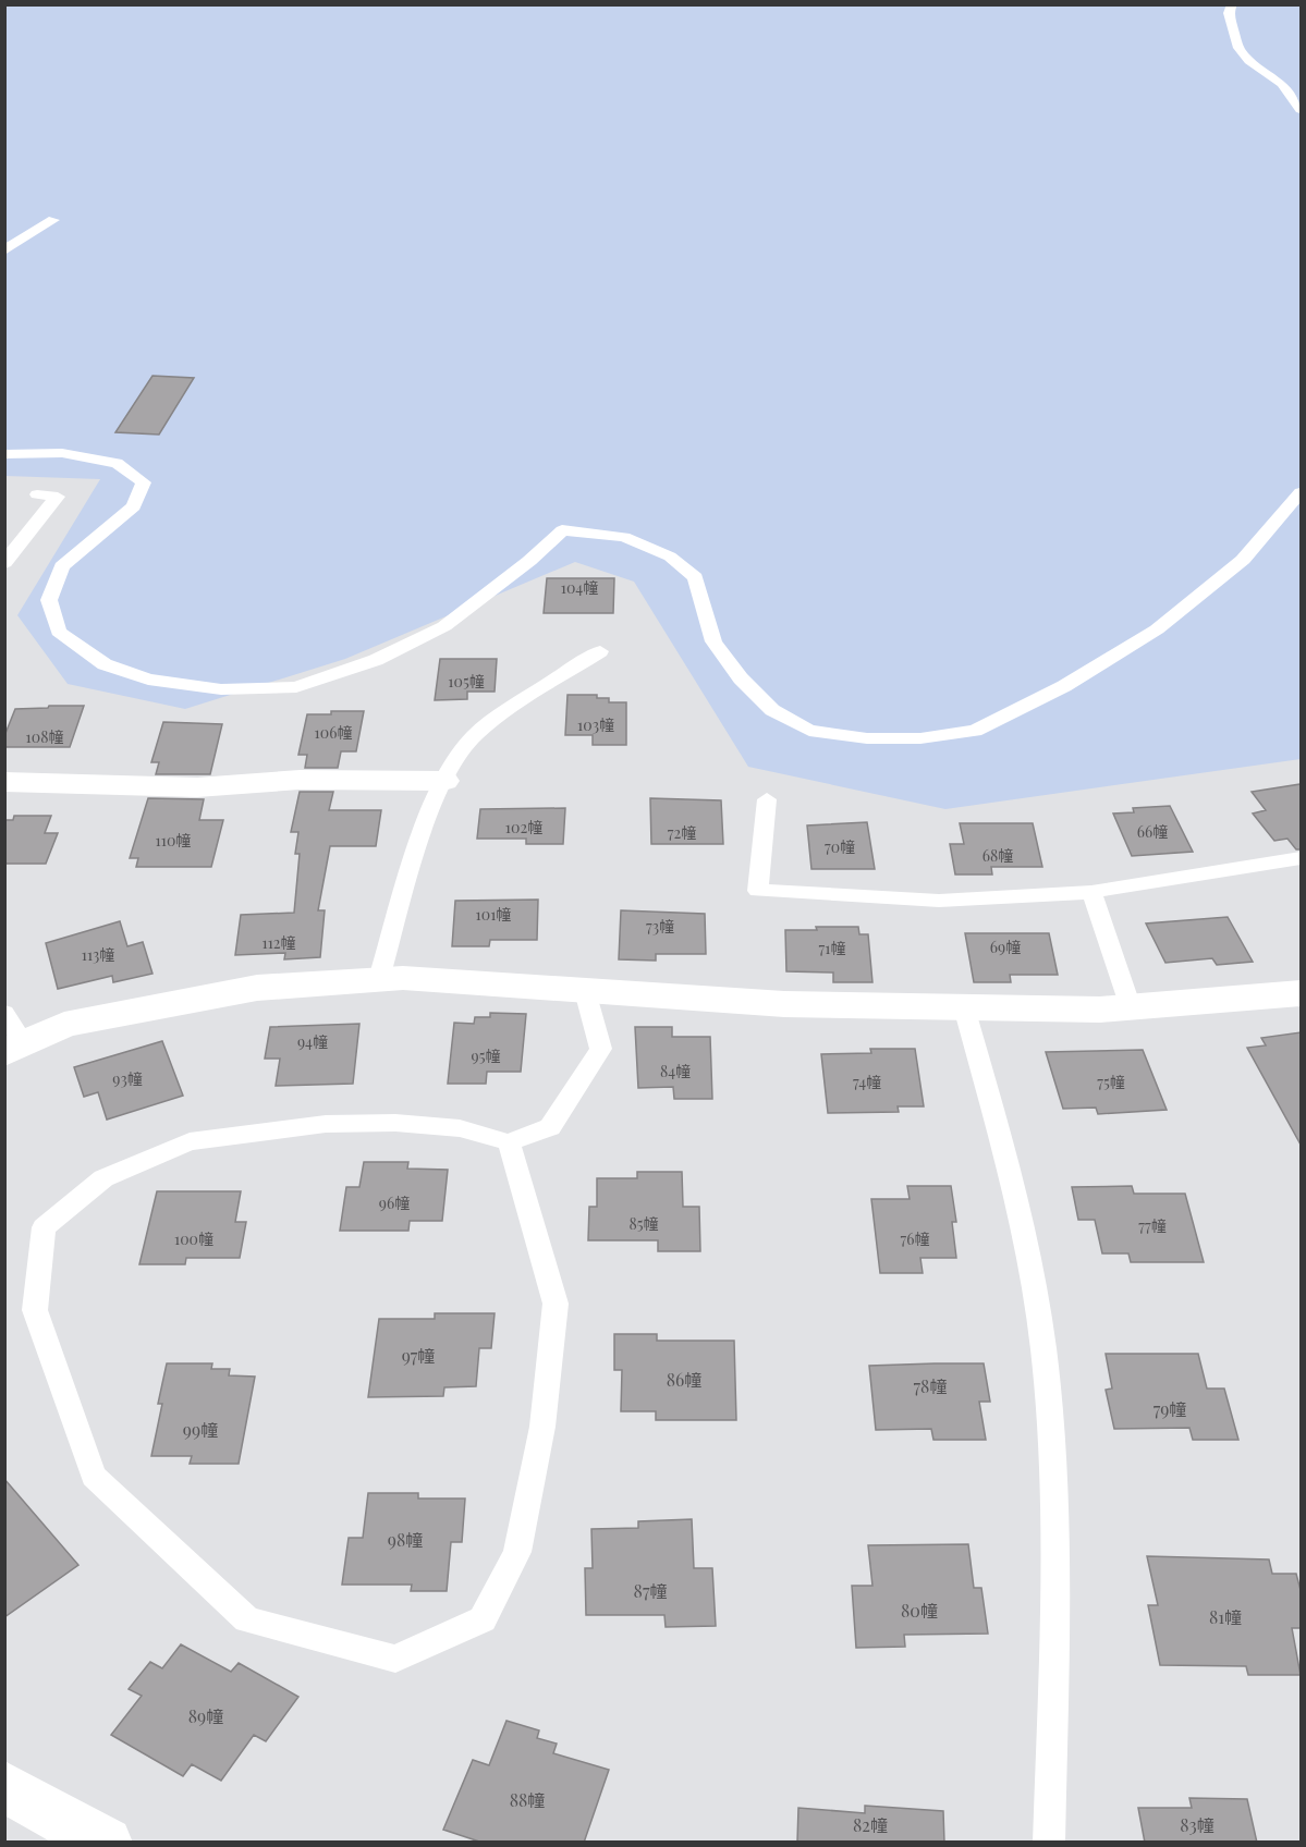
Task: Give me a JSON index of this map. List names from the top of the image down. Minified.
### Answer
{"house_numbers":["104幢","105幢","103幢","106幢","108幢","102幢","66幢","72幢","110幢","70幢","68幢","101幢","73幢","112幢","69幢","71幢","113幢","94幢","95幢","84幢","93幢","74幢","75幢","96幢","85幢","77幢","100幢","76幢","97幢","86幢","78幢","79幢","99幢","98幢","87幢","80幢","81幢","89幢","88幢","82幢","83幢"]}
